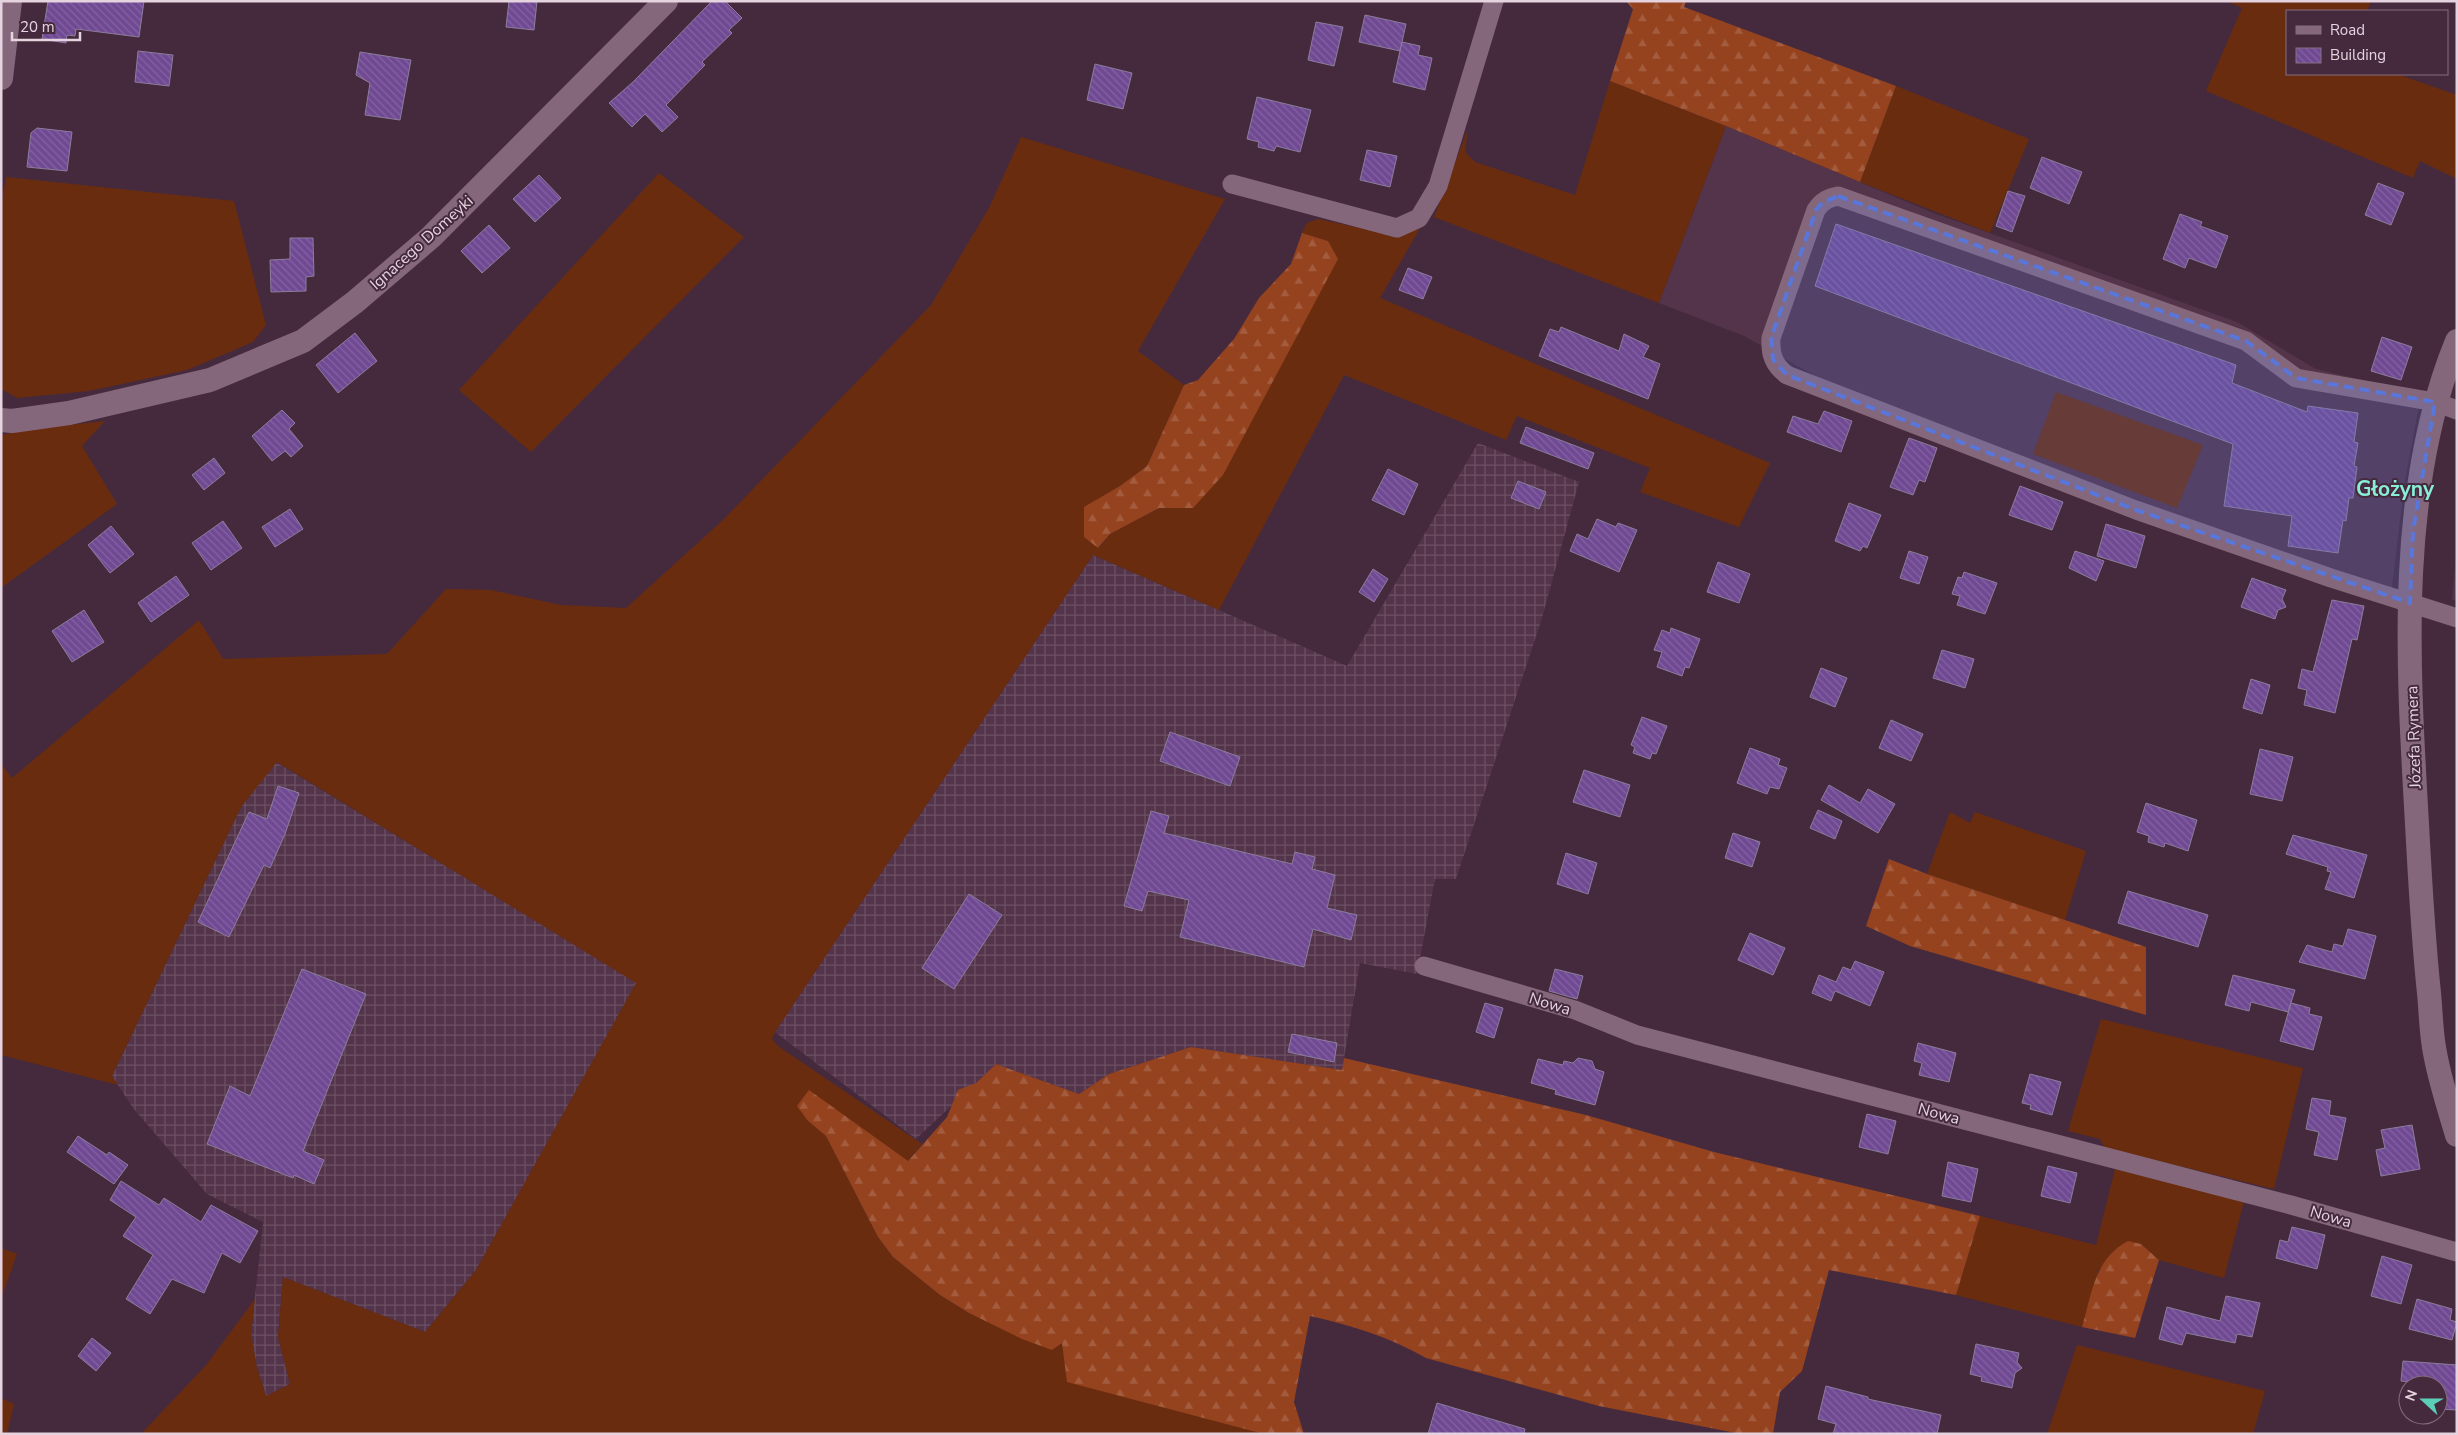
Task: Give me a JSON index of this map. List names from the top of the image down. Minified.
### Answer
{"streets":{"street":["Ignacego Domeyki","Józefa Rymera","Nowa"]},"districts":["Głożyny"],"legend":["Road","Building"],"scale_bar":"20 m","north":"left"}
